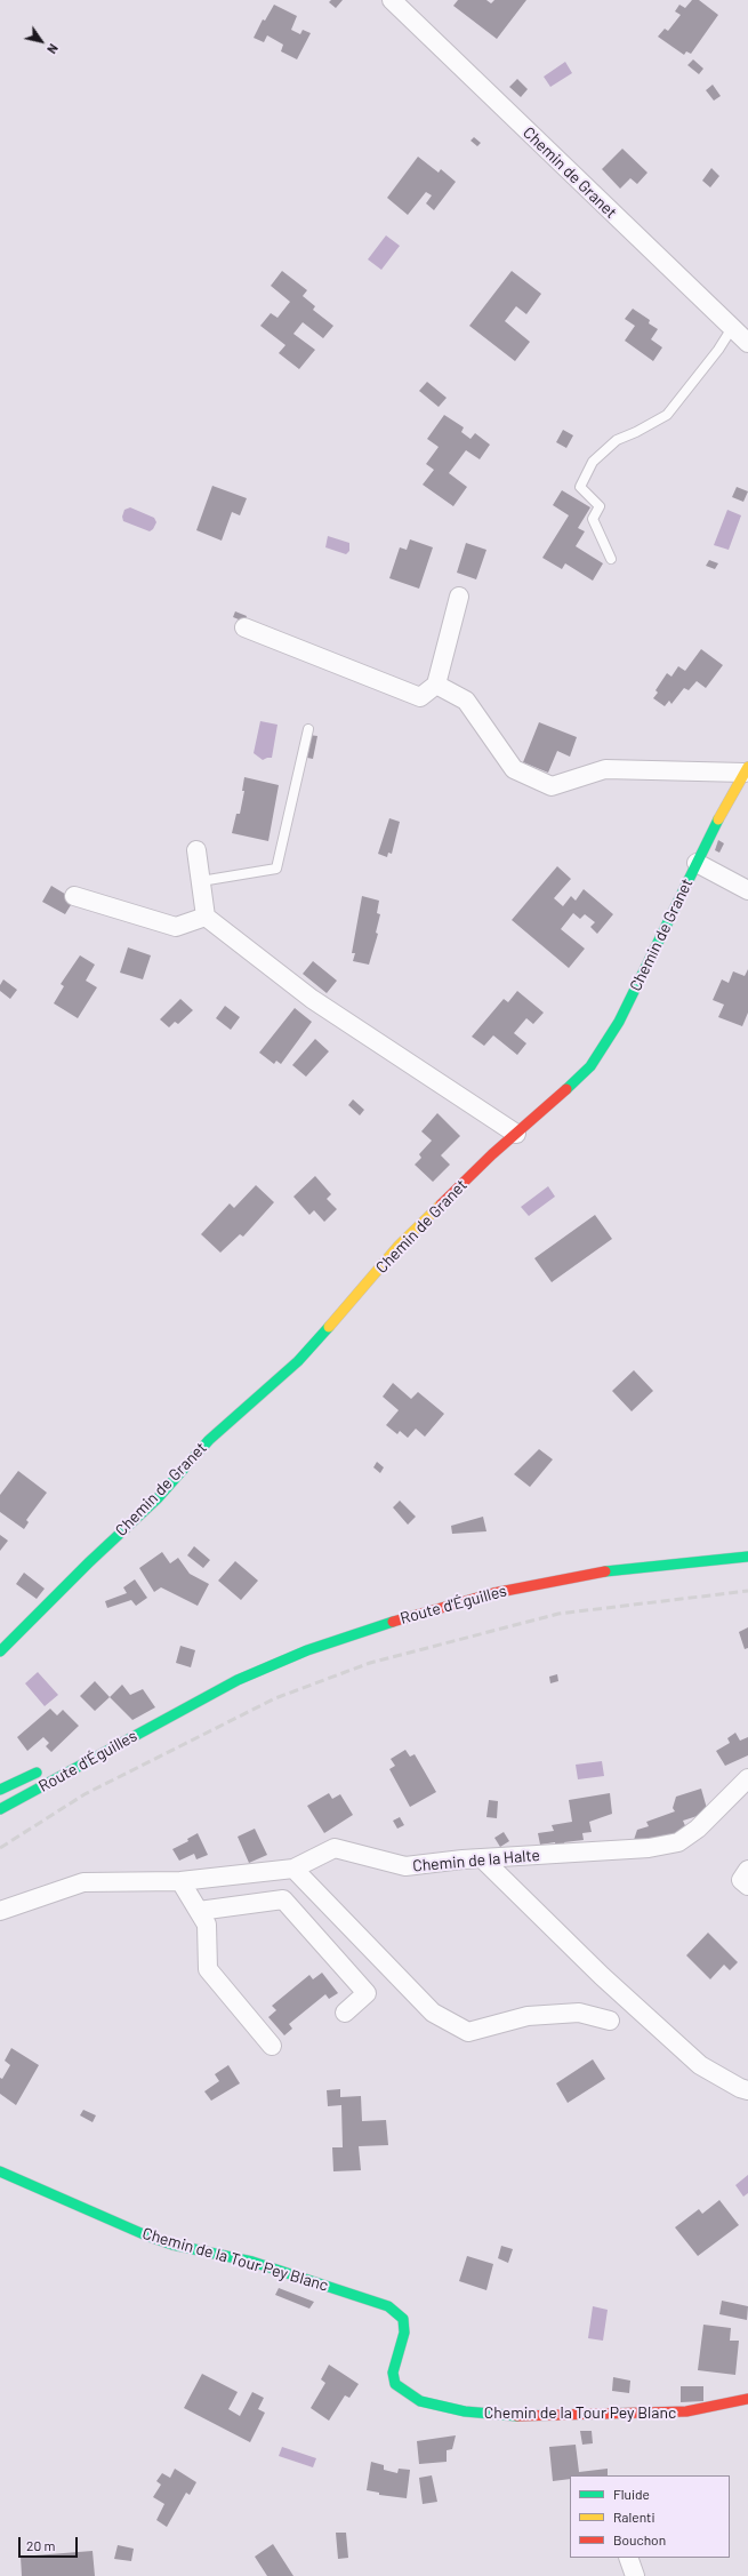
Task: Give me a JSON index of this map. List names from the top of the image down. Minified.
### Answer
{"streets":{"street":["Chemin de Granet","Route d'Éguilles","Chemin de la Halte","Chemin de la Tour Pey Blanc"]},"legend":["Fluide","Ralenti","Bouchon"],"scale_bar":"20 m","north":"bottom right"}
